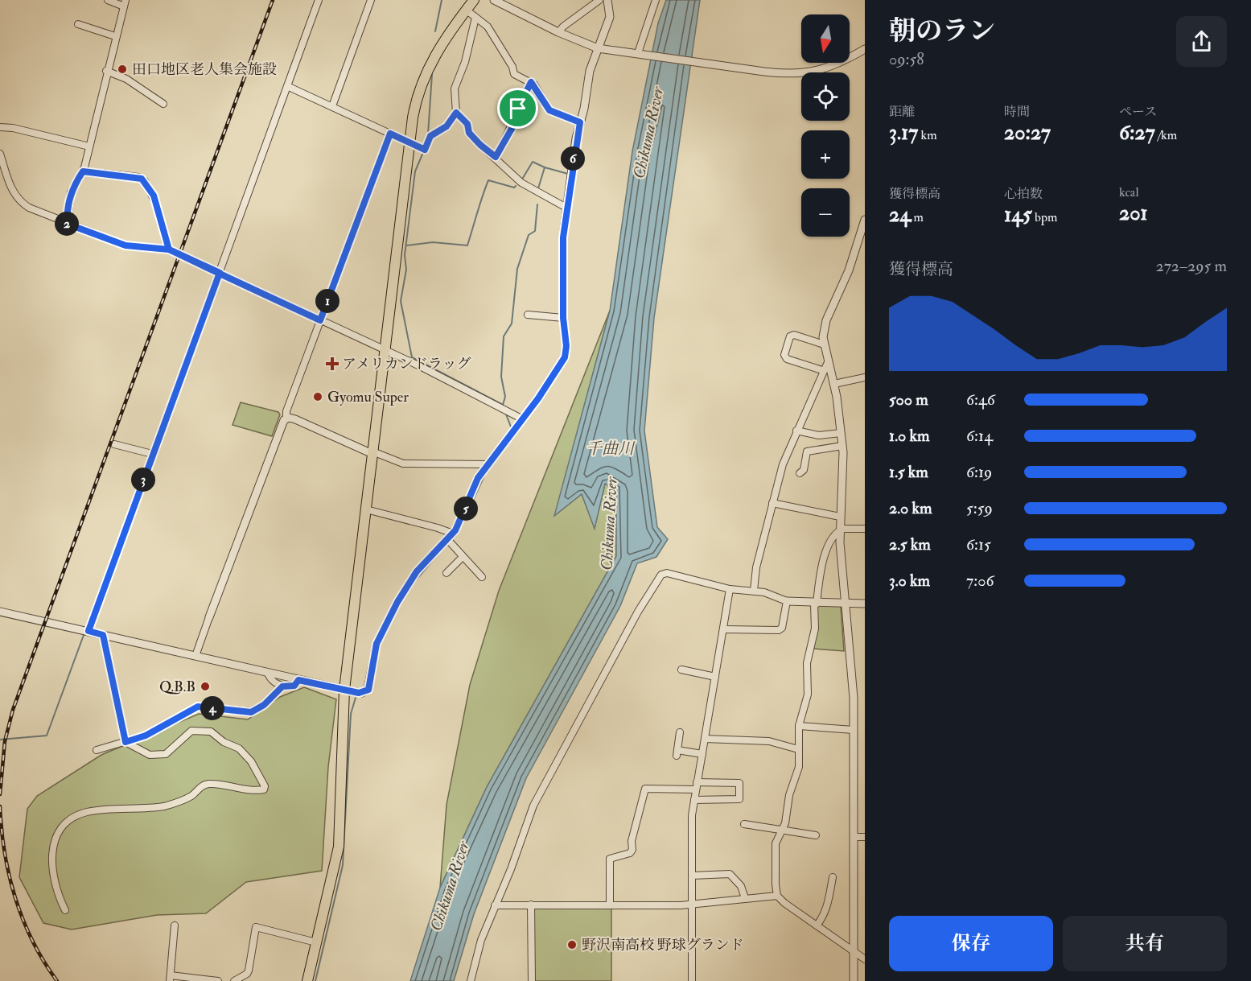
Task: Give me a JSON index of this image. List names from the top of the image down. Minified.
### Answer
{"water":["Chikuma River","千曲川"],"places":{"other":["田口地区老人集会施設","Gyomu Super","Q.B.B","野沢南高校 野球グランド"],"health":["アメリカンドラッグ"]},"north":"bottom","page":{"heading":["朝のラン","09:58"],"map_buttons":["+","−"],"stats":[["距離","3.17 km"],["時間","20:27"],["ペース","6:27 /km"],["獲得標高","24 m"],["心拍数","145 bpm"],["kcal","201"]],"pins":["6","2","1","3","5","4"],"chart":["獲得標高","272–295 m"],"list":[{"name":"500 m","note":"6:46"},{"name":"1.0 km","note":"6:14"},{"name":"1.5 km","note":"6:19"},{"name":"2.0 km","note":"5:59"},{"name":"2.5 km","note":"6:15"},{"name":"3.0 km","note":"7:06"}],"buttons":["保存","共有"]}}
